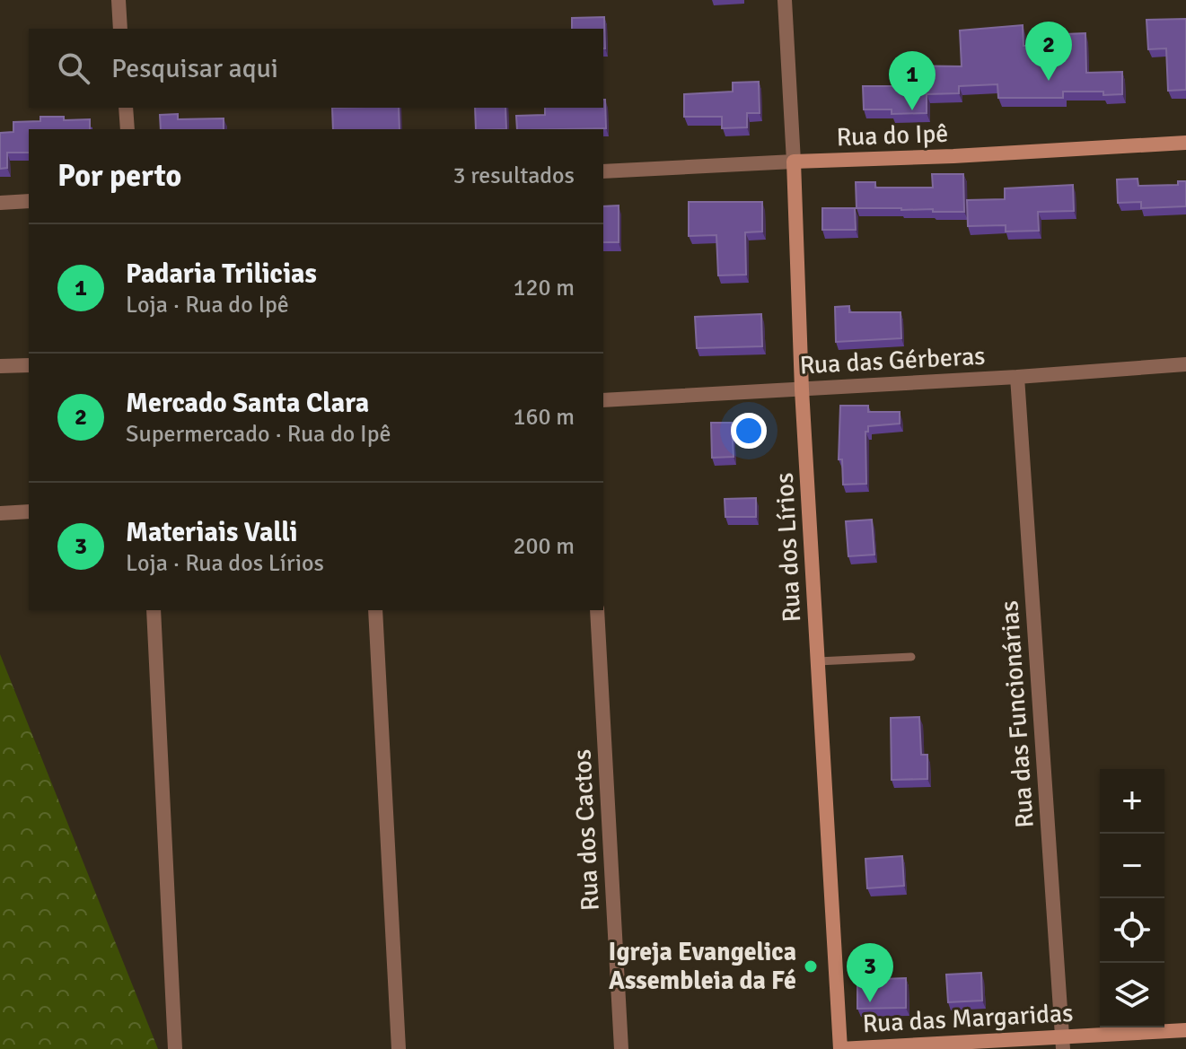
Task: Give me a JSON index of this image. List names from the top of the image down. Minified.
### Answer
{"streets":{"street":["Rua do Ipê","Rua das Gérberas","Rua dos Lírios","Rua das Funcionárias","Rua dos Cactos","Rua das Margaridas"]},"crossings":[["Rua do Ipê","Rua dos Lírios"],["Rua das Gérberas","Rua dos Lírios"],["Rua das Gérberas","Rua das Funcionárias"],["Rua dos Lírios","Rua das Margaridas"],["Rua das Funcionárias","Rua das Margaridas"]],"places":["Igreja Evangelica Assembleia da Fé"],"page":{"pins":["2","1","3"],"search":"Pesquisar aqui","heading":["Por perto","3 resultados"],"list":[{"mark":"1","name":"Padaria Trilicias","note":"Loja · Rua do Ipê","value":"120 m"},{"mark":"2","name":"Mercado Santa Clara","note":"Supermercado · Rua do Ipê","value":"160 m"},{"mark":"3","name":"Materiais Valli","note":"Loja · Rua dos Lírios","value":"200 m"}],"map_buttons":["+","−"]}}
